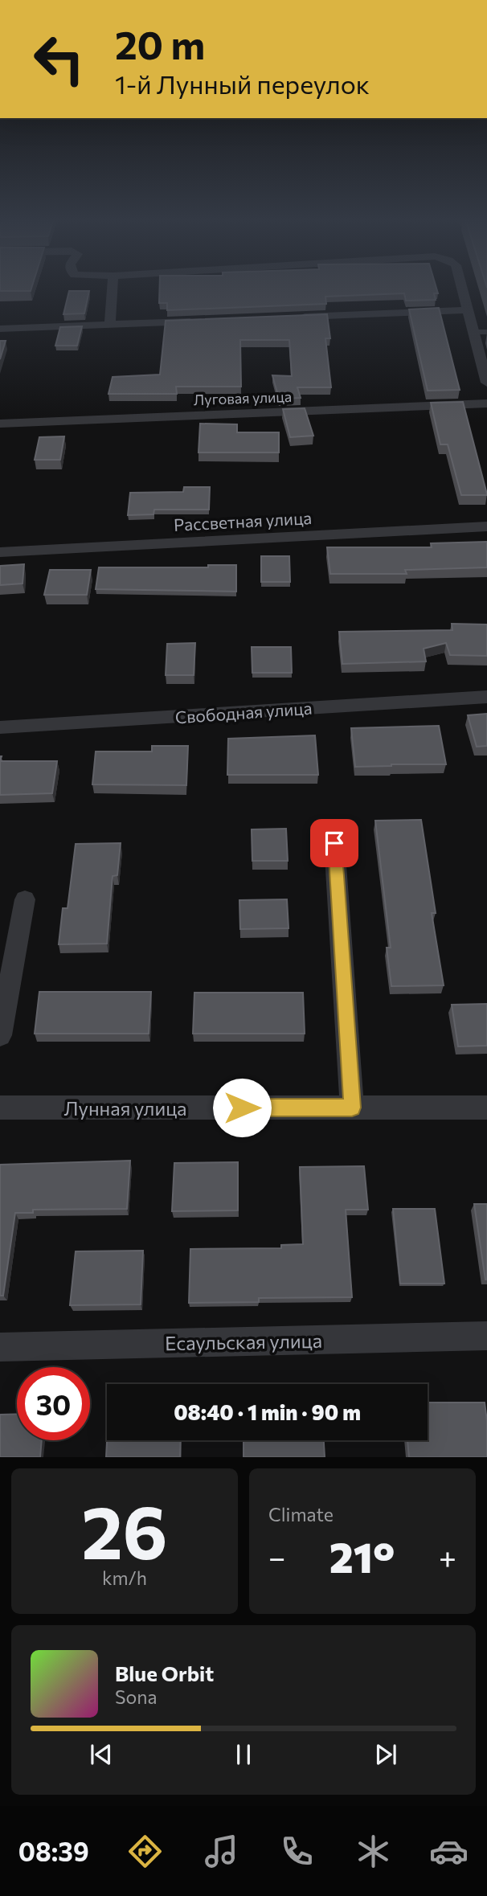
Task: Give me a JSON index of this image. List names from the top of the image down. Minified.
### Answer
{"streets":{"street":["Луговая улица","Рассветная улица","Свободная улица","Лунная улица","Есаульская улица"]},"page":{"turn":["20 m","1-й Лунный переулок"],"limit":"30","trip":"08:40 · 1 min · 90 m","tile":[["26","km/h"],"Climate"],"heat":["−","21°","+"],"song":["Blue Orbit","Sona"],"tabs":"08:39"}}
